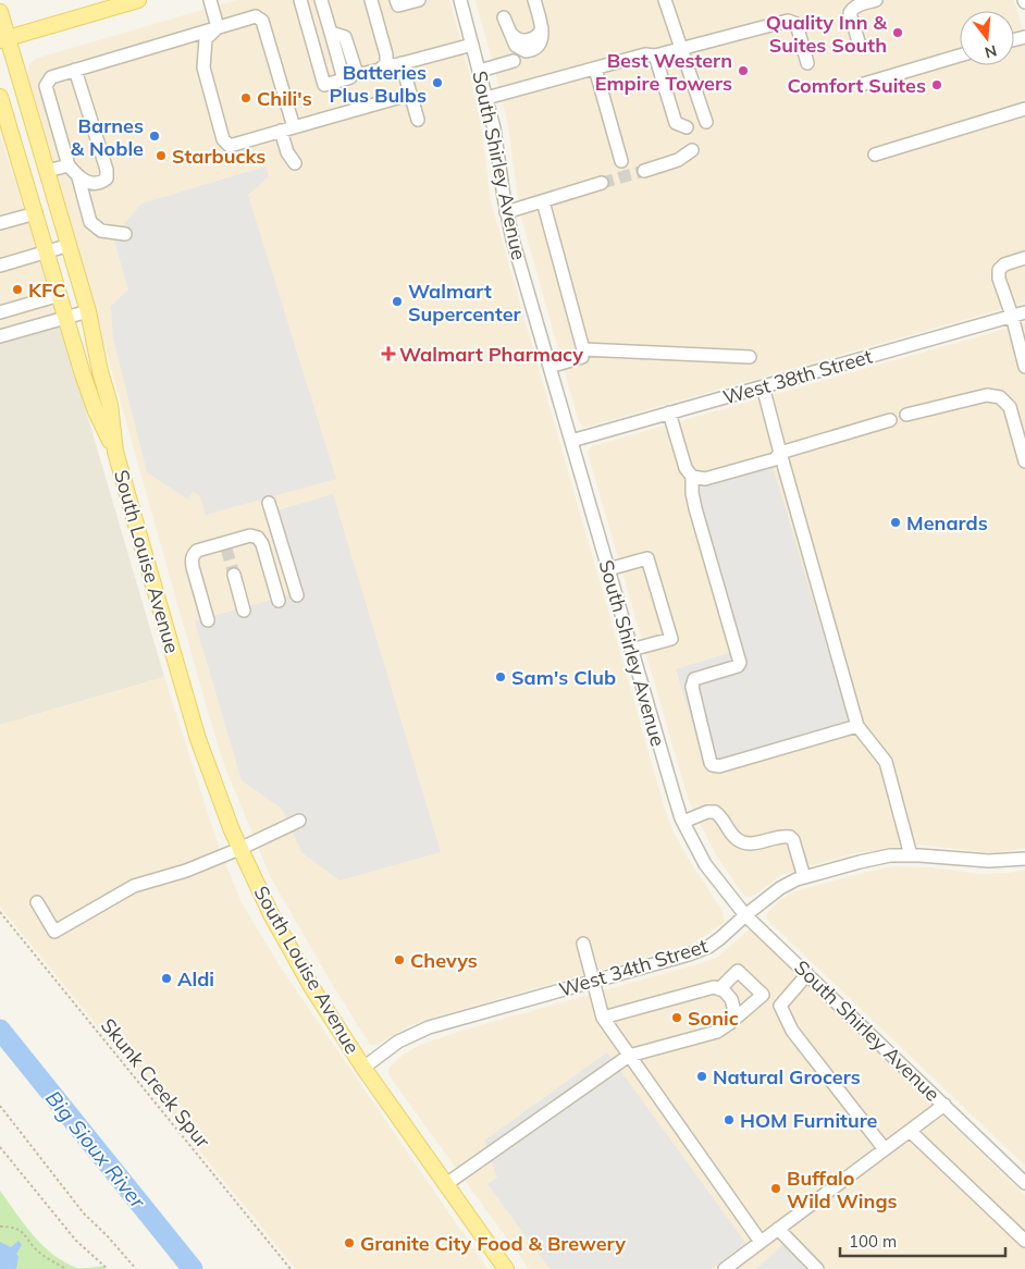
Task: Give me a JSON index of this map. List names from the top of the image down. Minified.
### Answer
{"streets":{"main road":["South Louise Avenue"],"street":["South Shirley Avenue","West 38th Street","West 34th Street"],"path":["Skunk Creek Spur"]},"crossings":[["South Shirley Avenue","West 38th Street"],["South Shirley Avenue","West 34th Street"],["South Louise Avenue","West 34th Street"]],"water":["Big Sioux River"],"places":{"other":["Quality Inn & Suites South","Best Western Empire Towers","Batteries Plus Bulbs","Comfort Suites","Chili's","Barnes & Noble","Starbucks","KFC","Walmart Supercenter","Menards","Sam's Club","Chevys","Aldi","Sonic","Natural Grocers","HOM Furniture","Buffalo Wild Wings","Granite City Food & Brewery"],"health":["Walmart Pharmacy"]},"scale_bar":"100 m","north":"bottom"}
